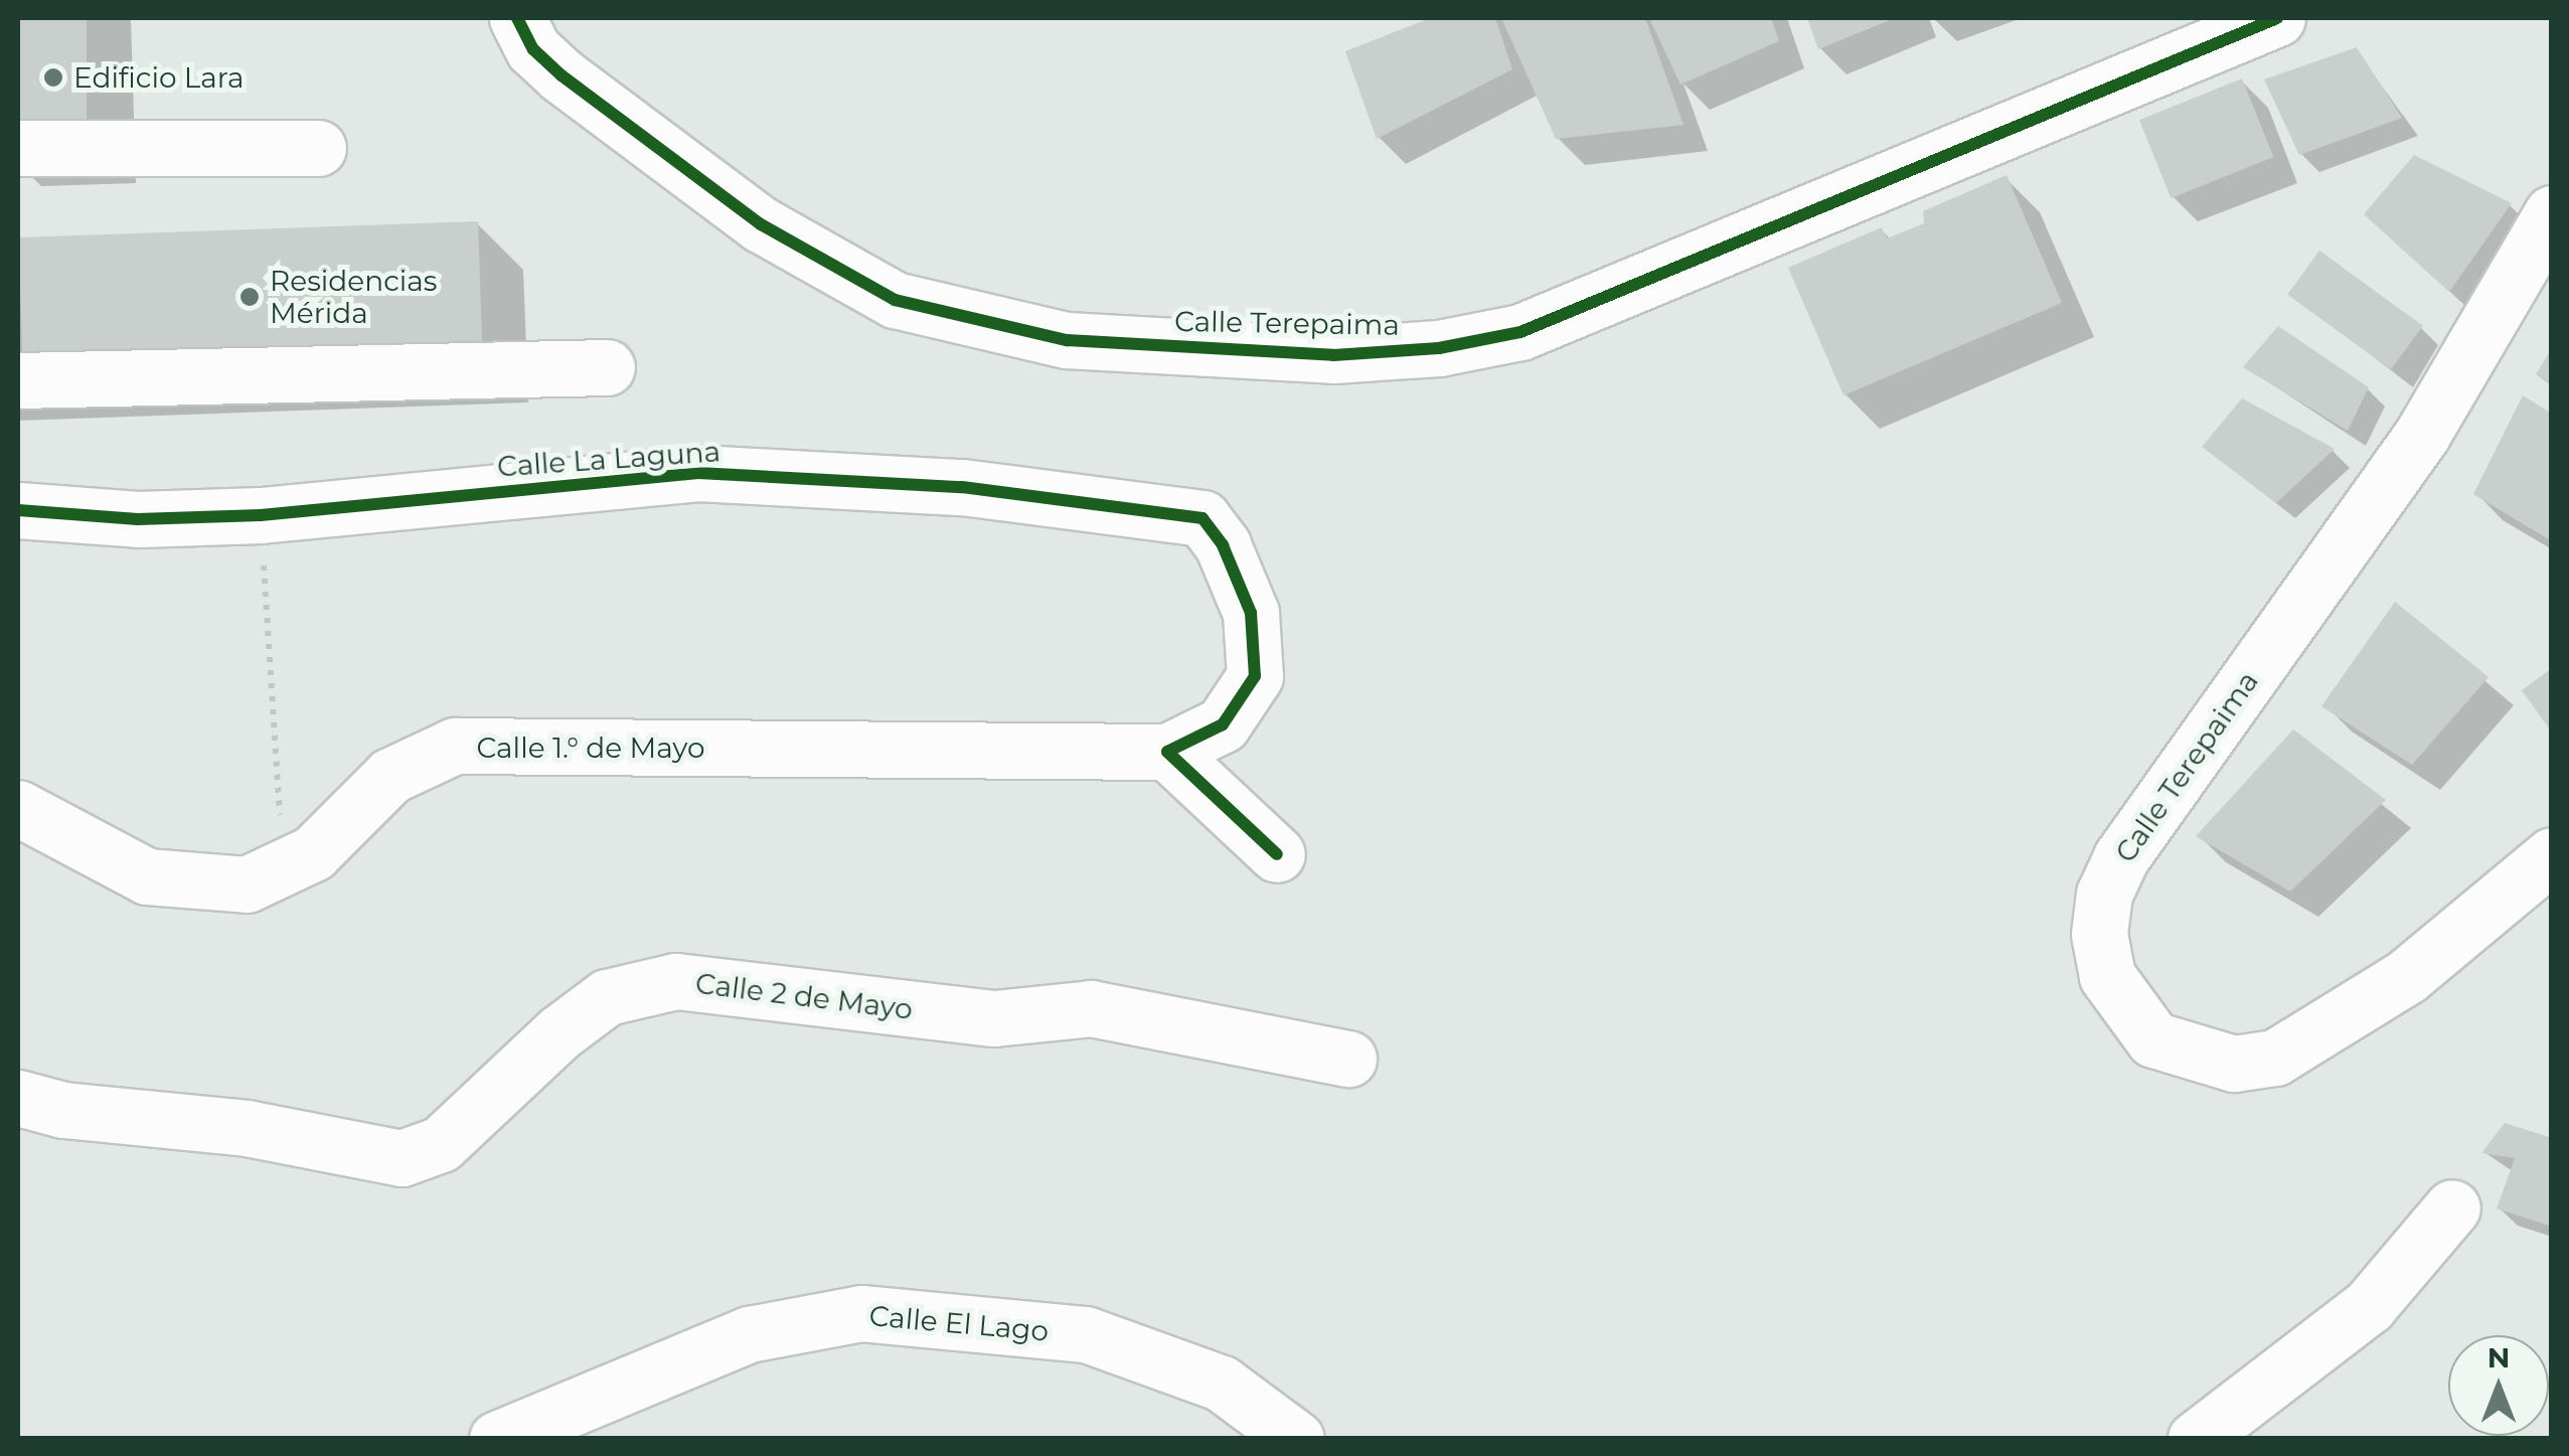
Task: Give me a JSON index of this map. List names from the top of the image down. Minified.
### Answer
{"streets":{"street":["Calle Terepaima","Calle La Laguna","Calle 1.° de Mayo","Calle 2 de Mayo","Calle El Lago"]},"crossings":[["Calle La Laguna","Calle 1.° de Mayo"]],"places":["Edificio Lara","Residencias Mérida"],"north":"top"}
